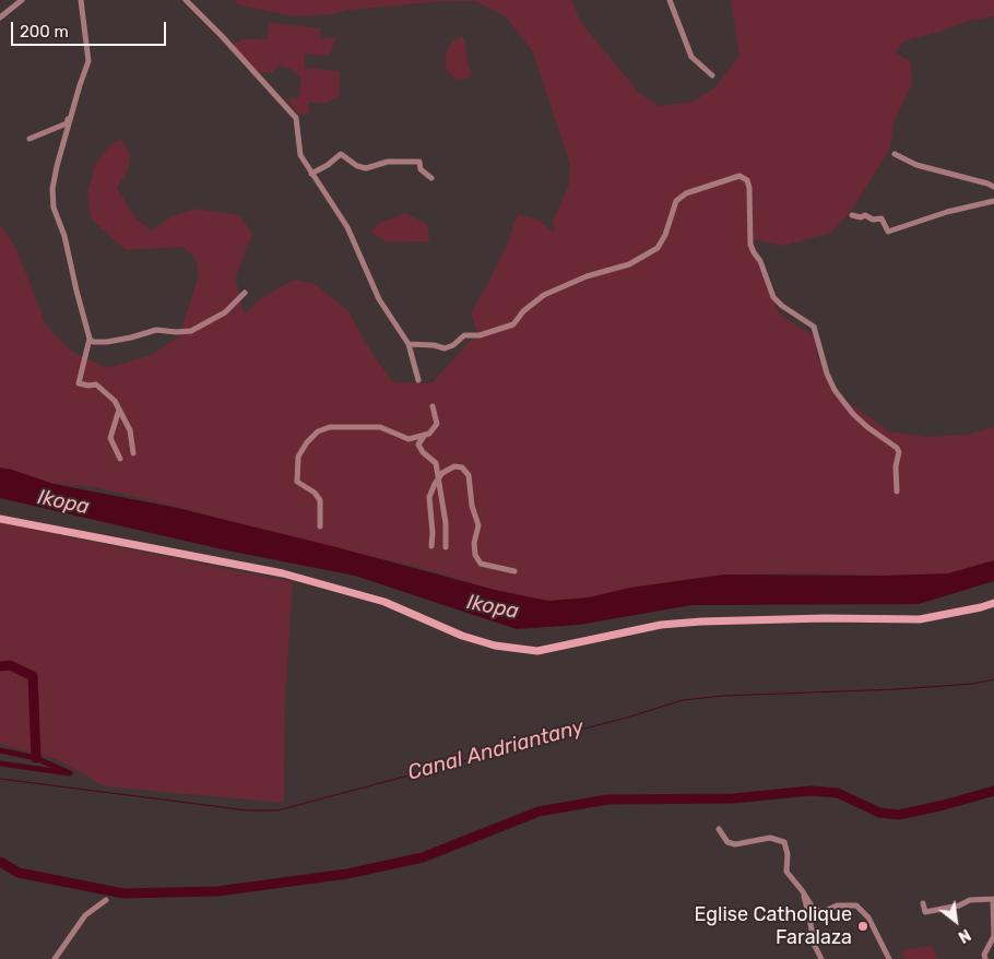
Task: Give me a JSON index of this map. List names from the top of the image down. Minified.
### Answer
{"water":["Ikopa","Canal Andriantany"],"places":["Eglise Catholique Faralaza"],"scale_bar":"200 m","north":"bottom right"}
